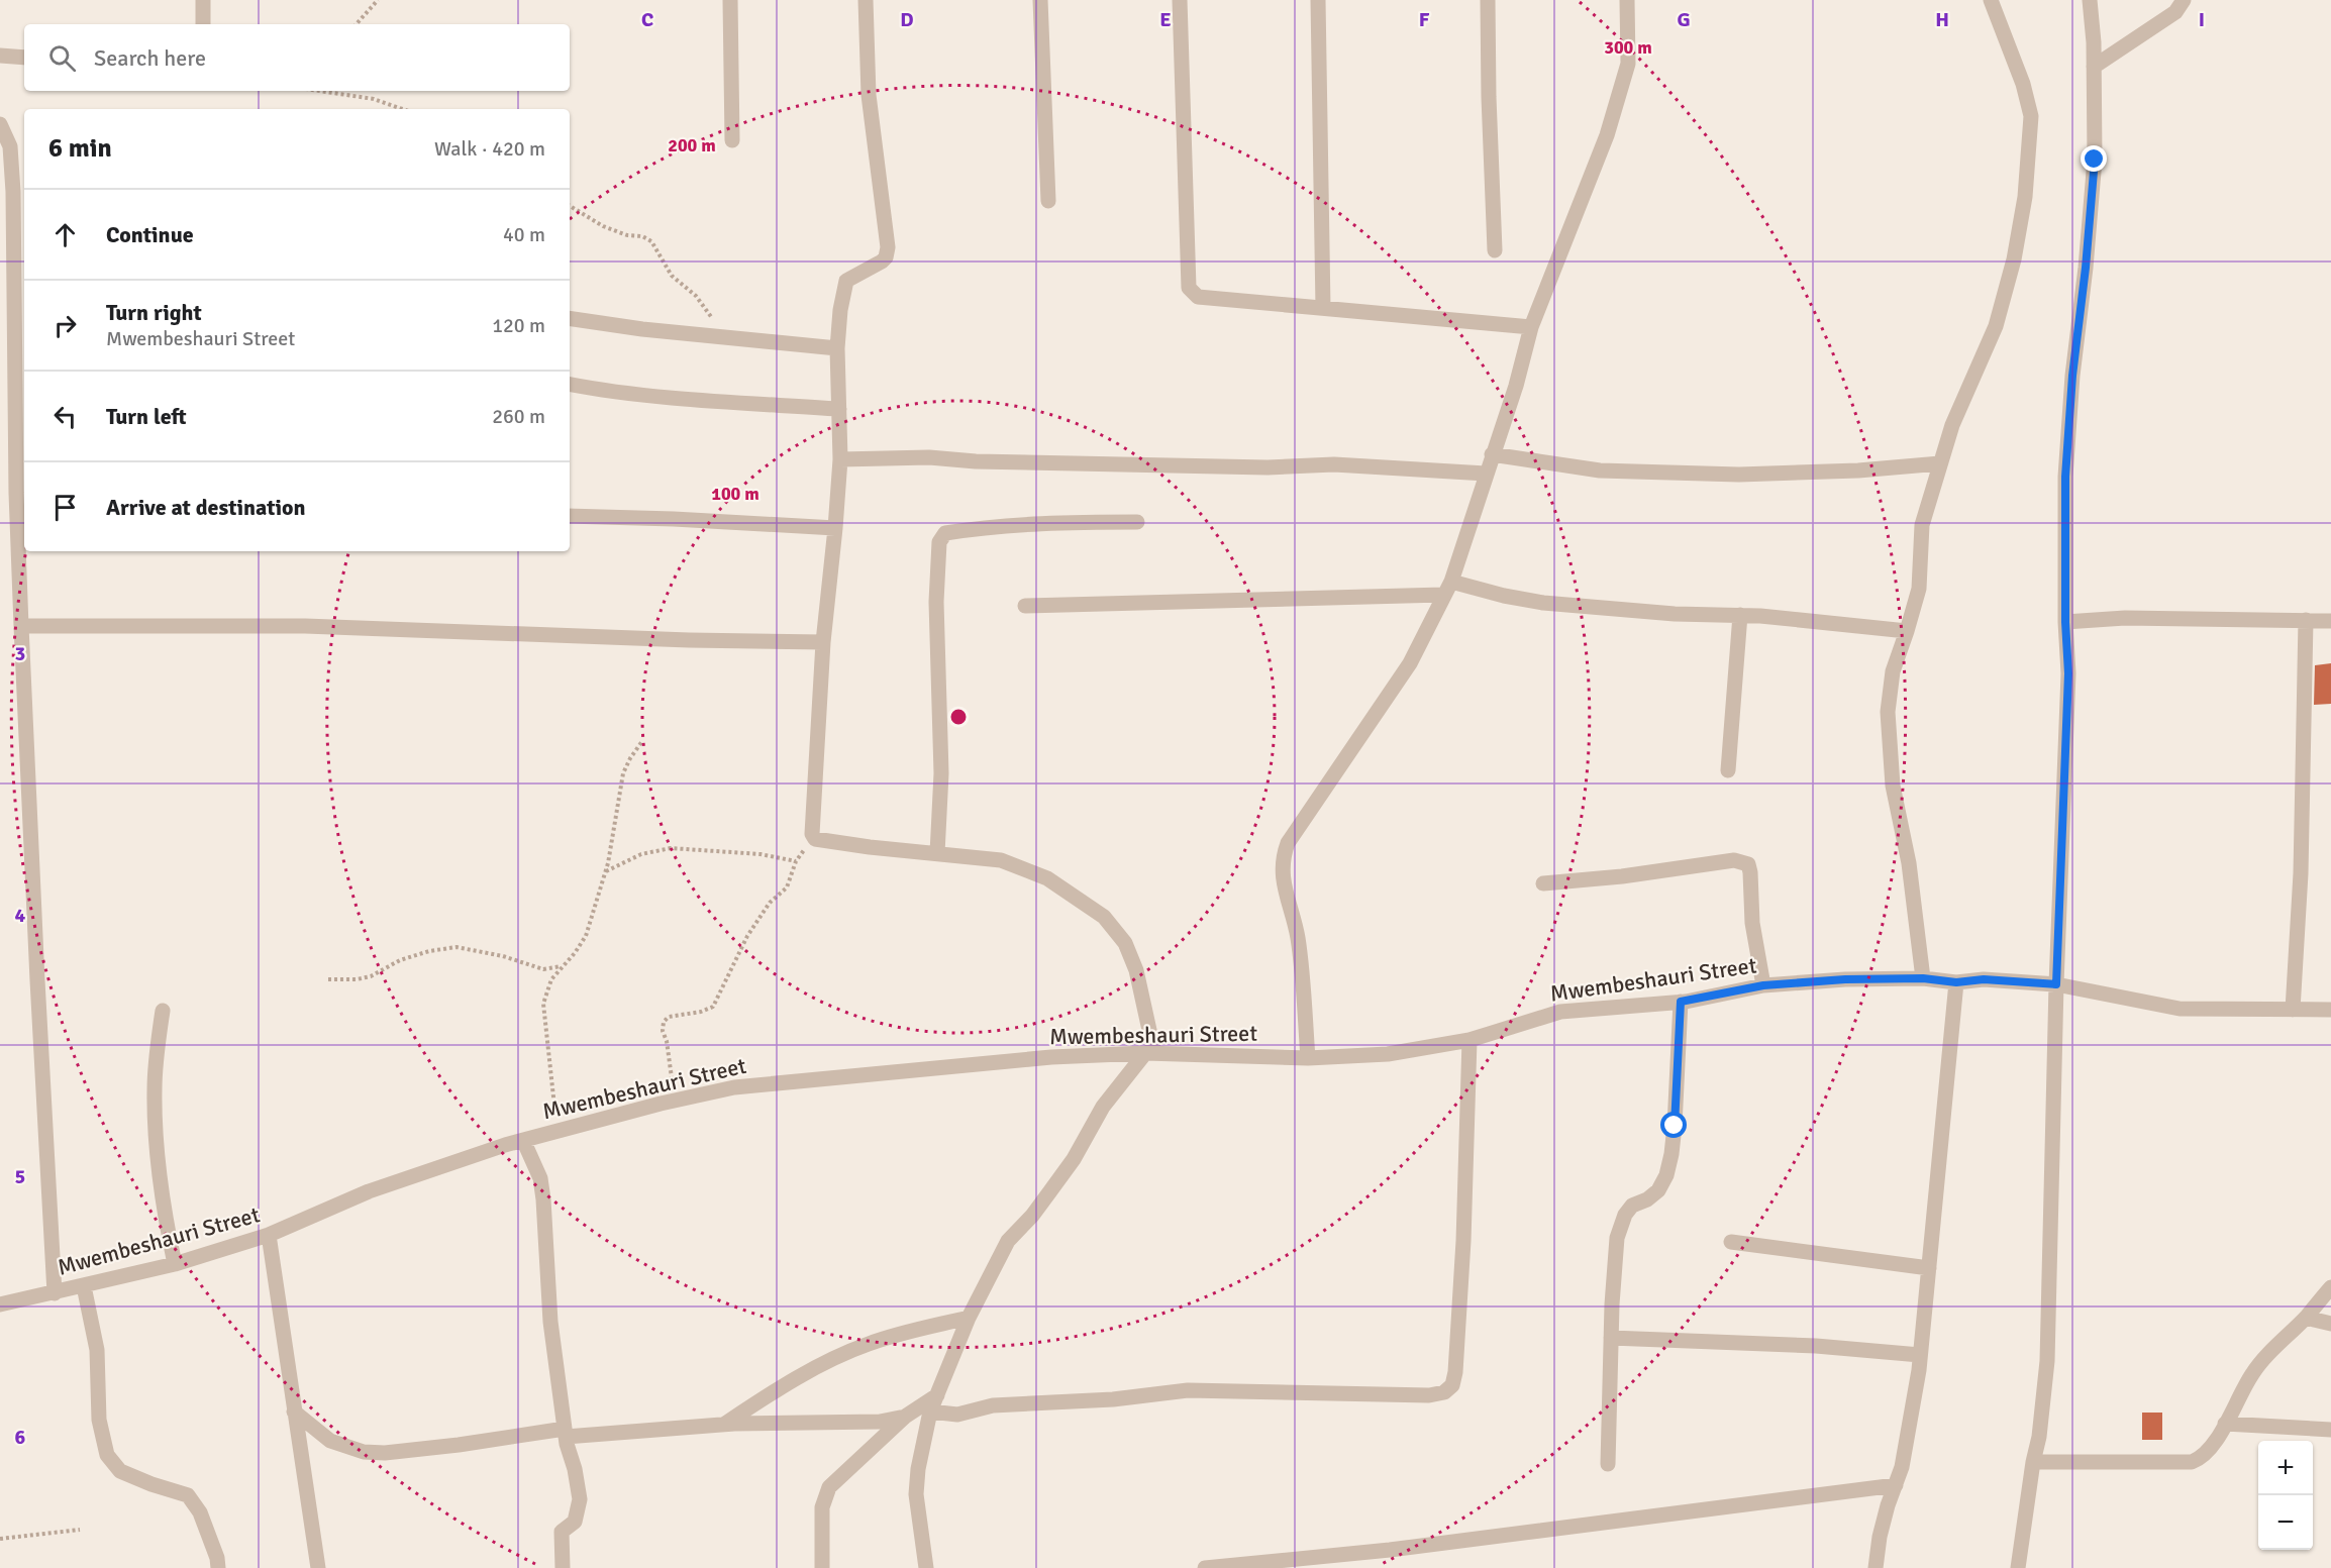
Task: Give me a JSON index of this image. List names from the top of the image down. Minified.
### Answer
{"streets":{"street":["Mwembeshauri Street"]},"page":{"search":"Search here","heading":["6 min","Walk · 420 m"],"list":[["Continue","40 m"],["Turn right","Mwembeshauri Street","120 m"],["Turn left","260 m"],"Arrive at destination"],"map_buttons":["+","−"]},"grid":{"columns":["C","D","E","F","G","H","I"],"rows":["3","4","5","6"]},"rings":["300 m","200 m","100 m"]}
